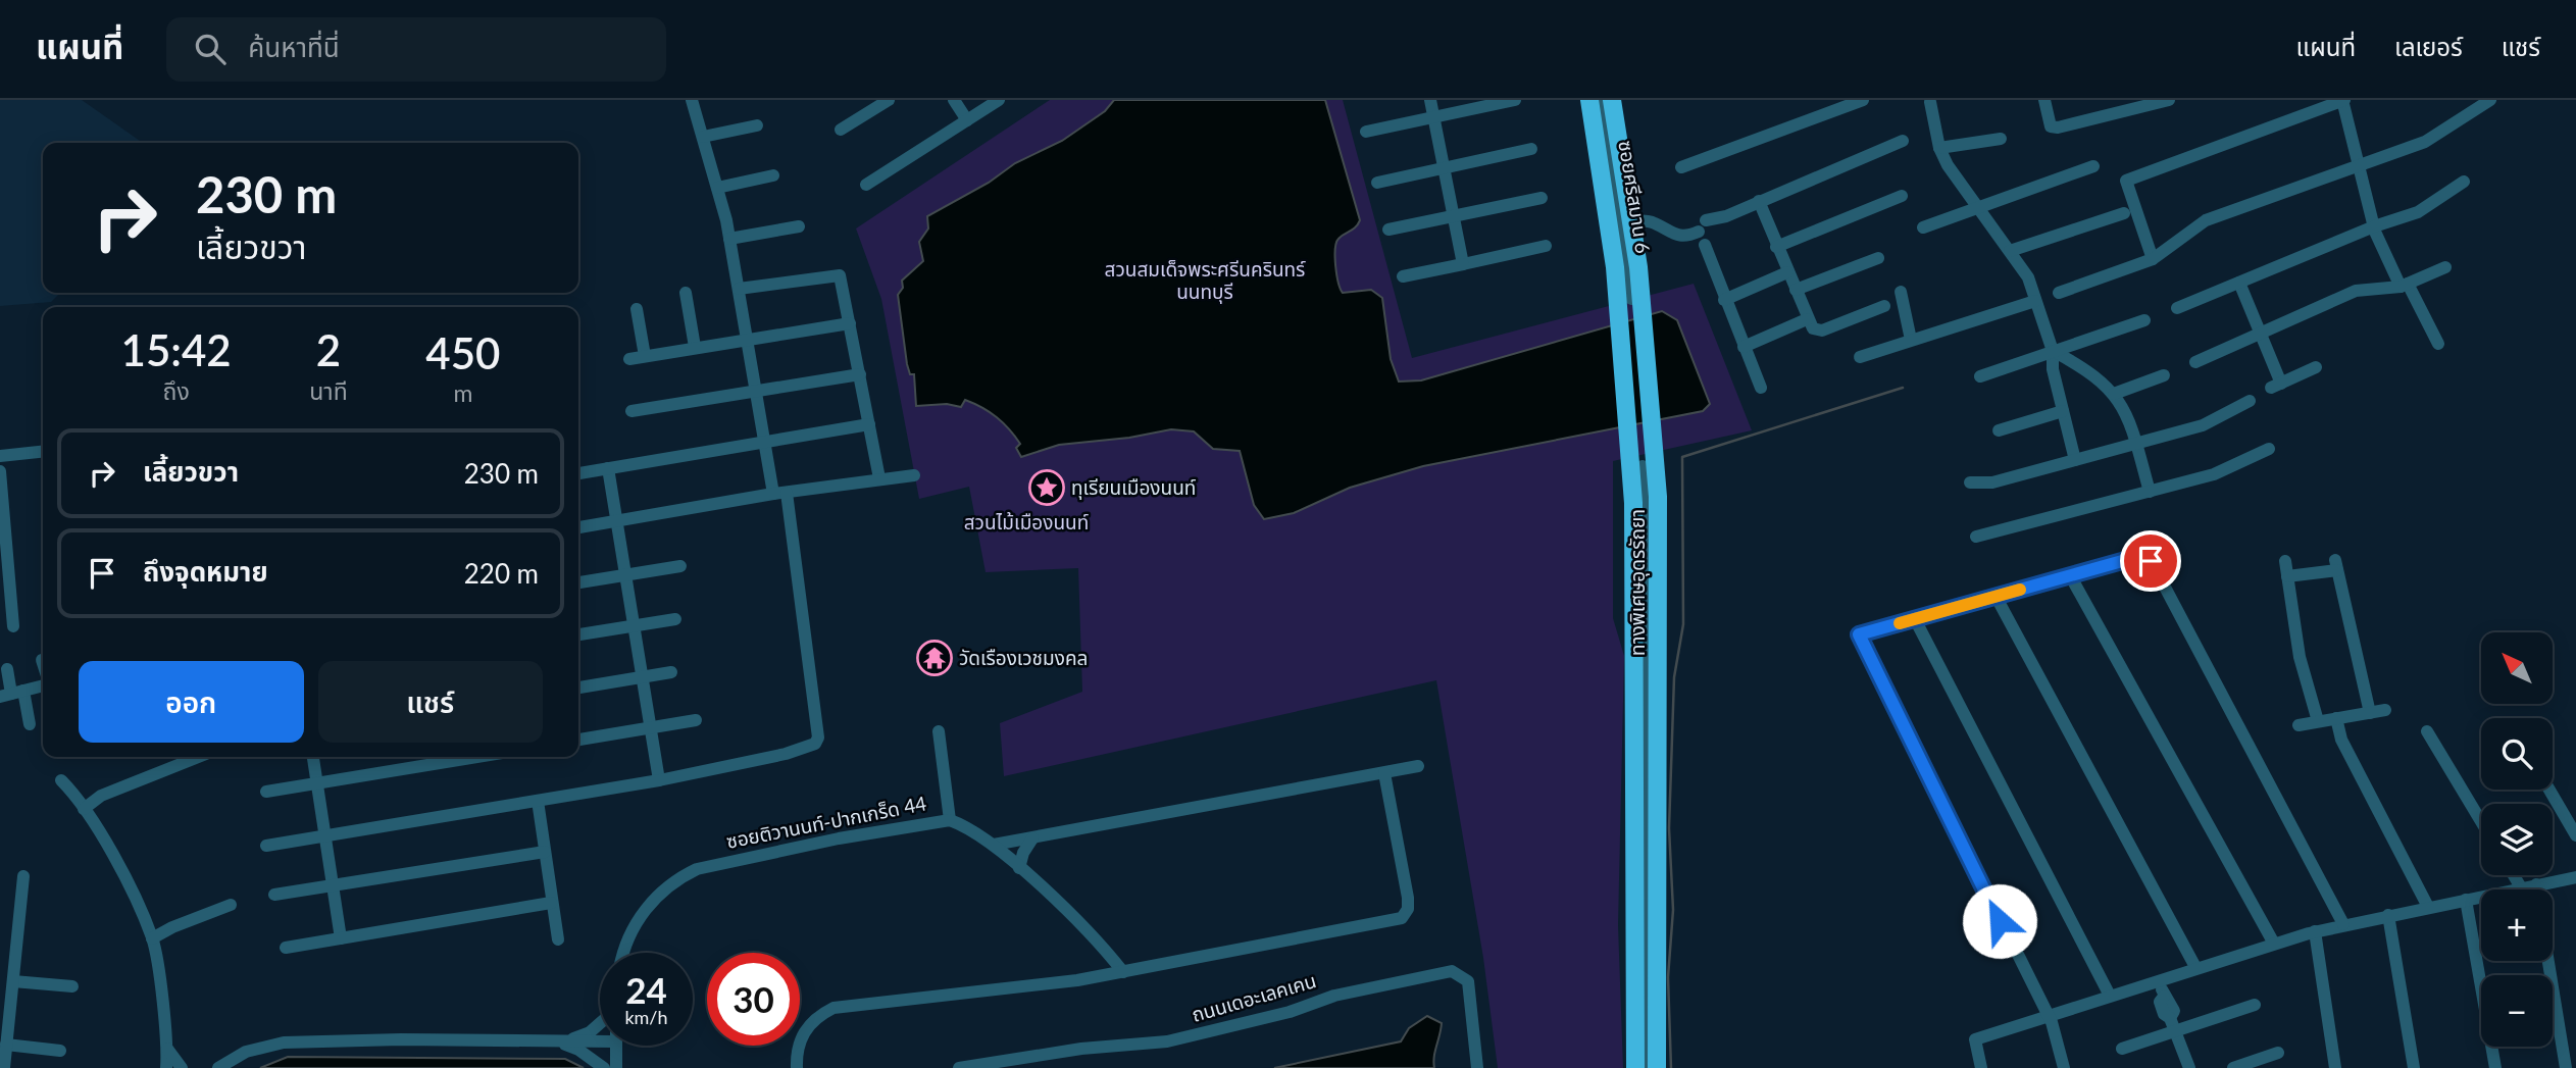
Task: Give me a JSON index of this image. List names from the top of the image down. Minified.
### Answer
{"streets":{"highway":["ทางพิเศษอุดรรัถยา"],"street":["ซอยศรีสมาน 6","ซอยติวานนท์-ปากเกร็ด 44","ถนนเดอะเลคเคน"]},"parks":["สวนสมเด็จพระศรีนครินทร์ นนทบุรี","สวนไม้เมืองนนท์"],"places":{"place":["ทุเรียนเมืองนนท์"],"temple":["วัดเรืองเวชมงคล"]},"north":"top left","page":{"header":"แผนที่","search":"ค้นหาที่นี่","nav":["แผนที่","เลเยอร์","แชร์"],"turn":["230 m","เลี้ยวขวา"],"eta":["15:42","ถึง","2","นาที","450","m"],"list":[{"name":"เลี้ยวขวา","value":"230 m"},{"name":"ถึงจุดหมาย","value":"220 m"}],"map_buttons":["+","−"],"buttons":["ออก","แชร์"],"speed":"24 km/h","limit":"30"}}
